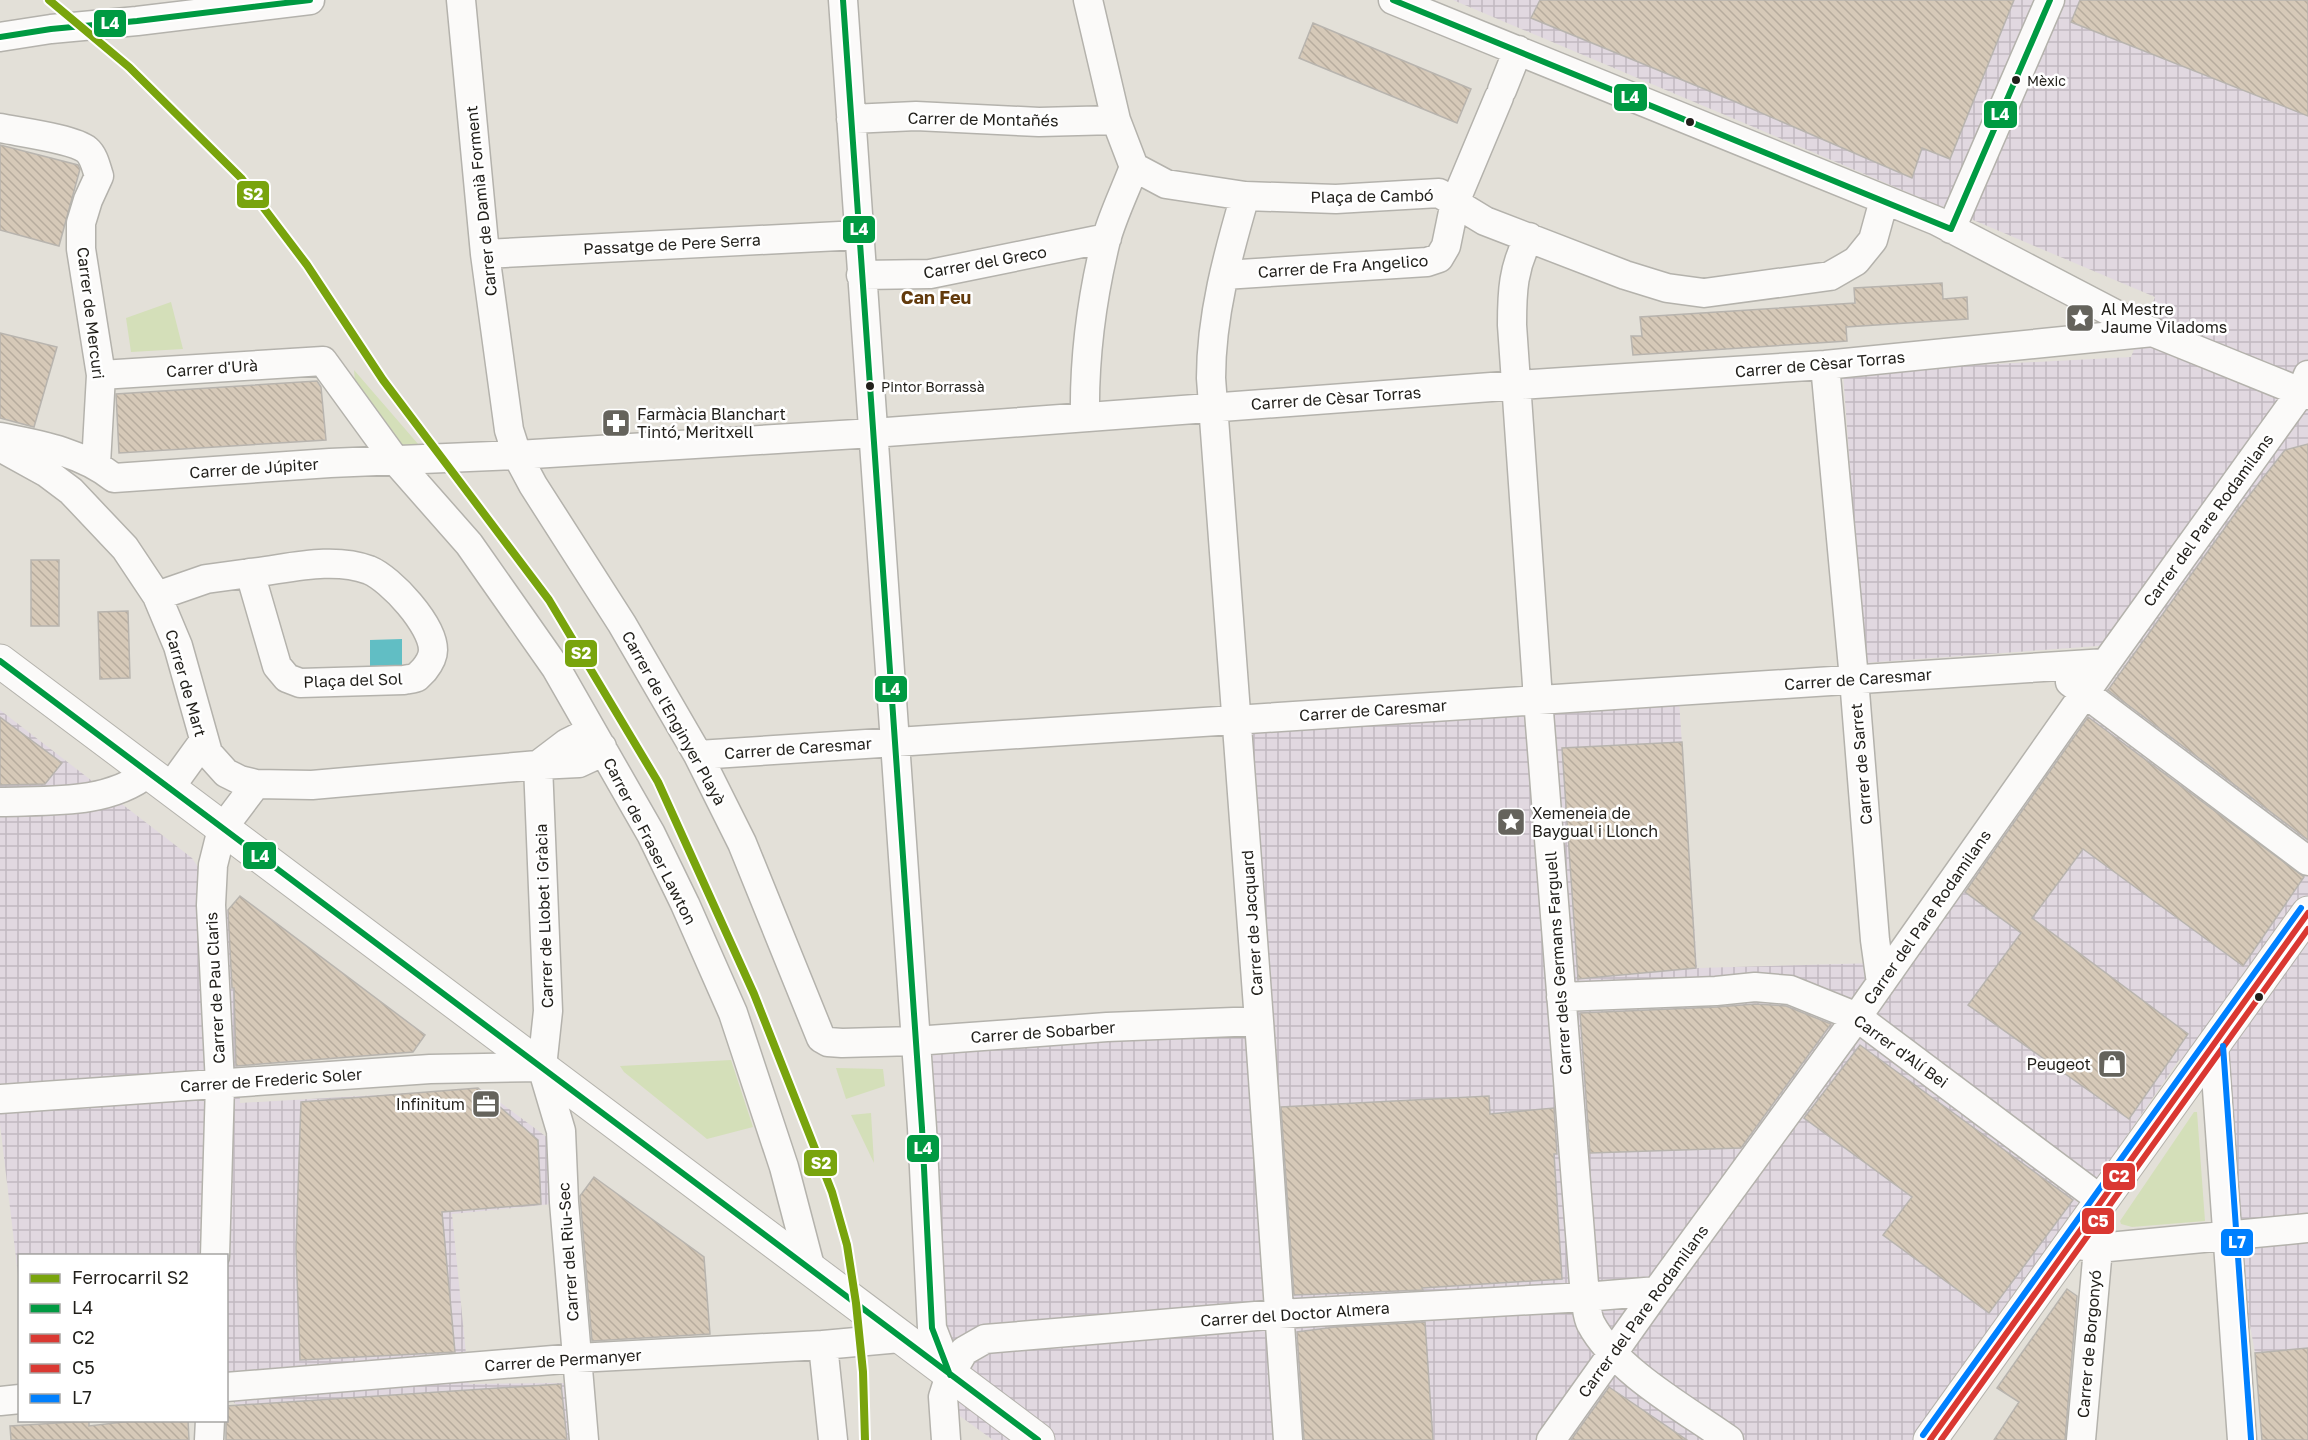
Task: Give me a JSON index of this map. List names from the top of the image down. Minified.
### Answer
{"streets":{"street":["Carrer de Montañés","Plaça de Cambó","Carrer de Damià Forment","Passatge de Pere Serra","Carrer del Greco","Carrer de Fra Angelico","Carrer de Mercuri","Carrer de Cèsar Torras","Carrer d'Urà","Carrer de Júpiter","Carrer del Pare Rodamilans","Carrer de Caresmar","Plaça del Sol","Carrer de Mart","Carrer de l'Enginyer Playà","Carrer de Sarret","Carrer de Fraser Lawton","Carrer de Llobet i Gràcia","Carrer de Jacquard","Carrer dels Germans Farguell","Carrer de Pau Claris","Carrer de Sobarber","Carrer d'Alí Bei","Carrer de Frederic Soler","Carrer del Riu-Sec","Carrer del Doctor Almera","Carrer de Borgonyó","Carrer de Permanyer"]},"crossings":[["Plaça de Cambó","Carrer de Fra Angelico"],["Plaça de Cambó","Carrer de Jacquard"],["Carrer de Damià Forment","Passatge de Pere Serra"],["Carrer de Damià Forment","Carrer de l'Enginyer Playà"],["Carrer de Fra Angelico","Carrer de Jacquard"],["Carrer de Mercuri","Carrer d'Urà"],["Carrer de Mercuri","Carrer de Júpiter"],["Carrer de Cèsar Torras","Carrer de l'Enginyer Playà"],["Carrer de Cèsar Torras","Carrer de Sarret"],["Carrer de Cèsar Torras","Carrer de Jacquard"],["Carrer de Cèsar Torras","Carrer dels Germans Farguell"],["Carrer d'Urà","Carrer de Fraser Lawton"],["Carrer de Júpiter","Carrer de Fraser Lawton"],["Carrer del Pare Rodamilans","Carrer de Caresmar"],["Carrer del Pare Rodamilans","Carrer de Sarret"],["Carrer del Pare Rodamilans","Carrer dels Germans Farguell"],["Carrer del Pare Rodamilans","Carrer d'Alí Bei"],["Carrer del Pare Rodamilans","Carrer del Doctor Almera"],["Carrer de Caresmar","Carrer de l'Enginyer Playà"],["Carrer de Caresmar","Carrer de Sarret"],["Carrer de Caresmar","Carrer de Jacquard"],["Carrer de Caresmar","Carrer dels Germans Farguell"],["Plaça del Sol","Carrer de Mart"],["Carrer de l'Enginyer Playà","Carrer de Sobarber"],["Carrer de Llobet i Gràcia","Carrer de Frederic Soler"],["Carrer de Llobet i Gràcia","Carrer del Riu-Sec"],["Carrer de Jacquard","Carrer de Sobarber"],["Carrer de Jacquard","Carrer del Doctor Almera"],["Carrer dels Germans Farguell","Carrer d'Alí Bei"],["Carrer dels Germans Farguell","Carrer del Doctor Almera"],["Carrer de Pau Claris","Carrer de Frederic Soler"],["Carrer de Frederic Soler","Carrer del Riu-Sec"],["Carrer del Riu-Sec","Carrer de Permanyer"]],"districts":["Can Feu"],"places":{"other":["Mèxic","Pintor Borrassà"],"place":["Al Mestre Jaume Viladoms","Xemeneia de Baygual i Llonch"],"pharmacy":["Farmàcia Blanchart Tintó, Meritxell"],"shop":["Peugeot"],"office":["Infinitum"]},"lines":["rail line S2","transit line L4","transit line L7","transit line C2","transit line C5"],"legend":["Ferrocarril S2","L4","C2","C5","L7"]}
